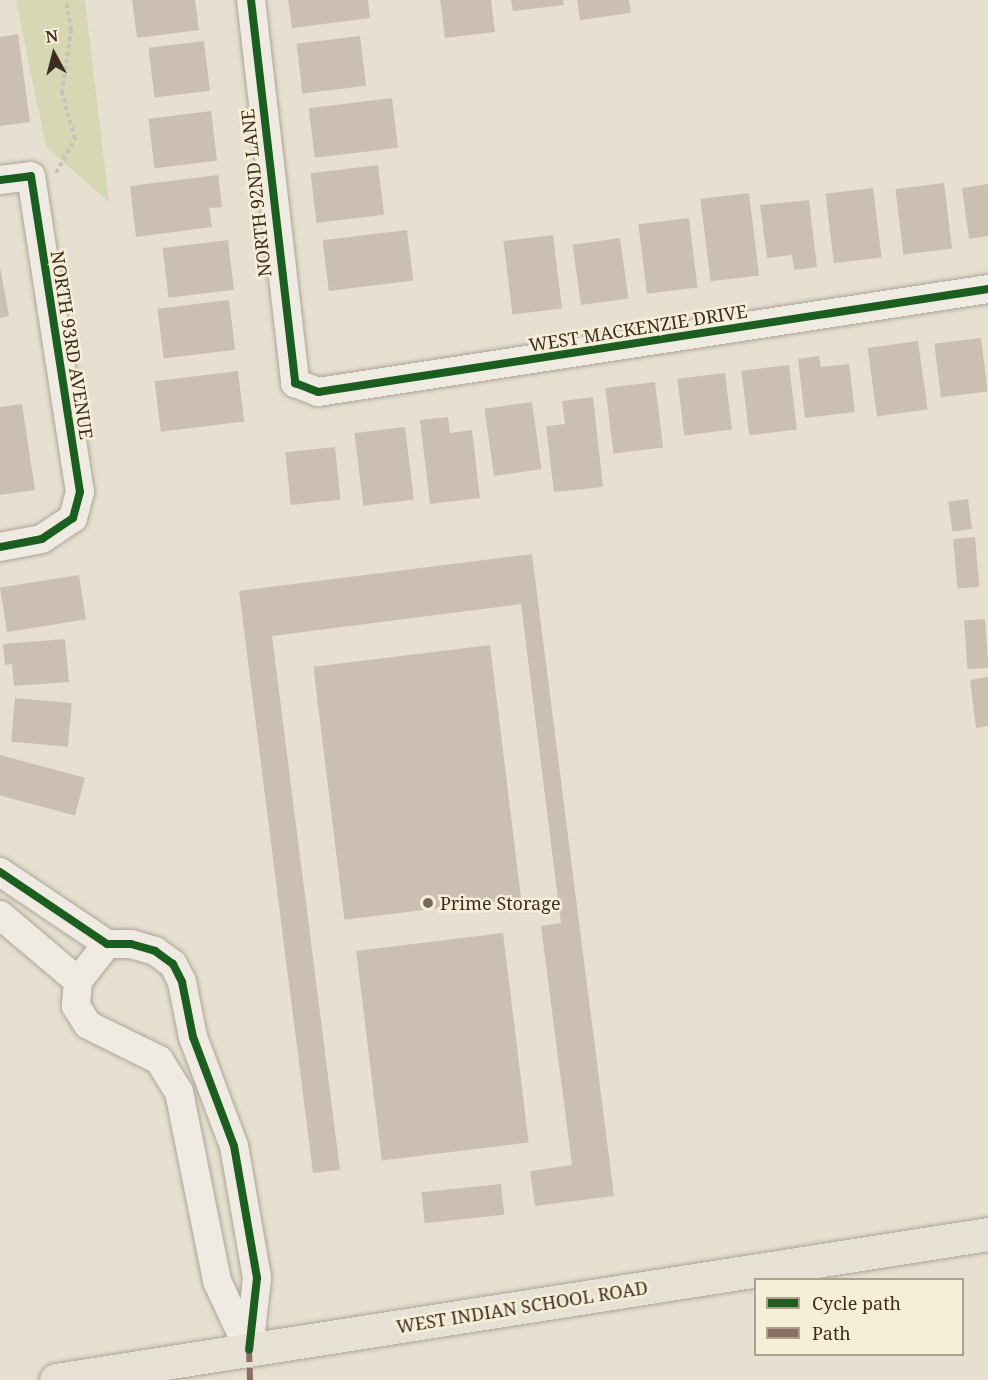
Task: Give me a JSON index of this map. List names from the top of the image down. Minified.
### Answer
{"streets":{"main road":["WEST INDIAN SCHOOL ROAD"],"street":["NORTH 92ND LANE","WEST MACKENZIE DRIVE","NORTH 93RD AVENUE"]},"crossings":[["NORTH 92ND LANE","WEST MACKENZIE DRIVE"]],"places":["Prime Storage"],"legend":["Cycle path","Path"],"north":"top"}
